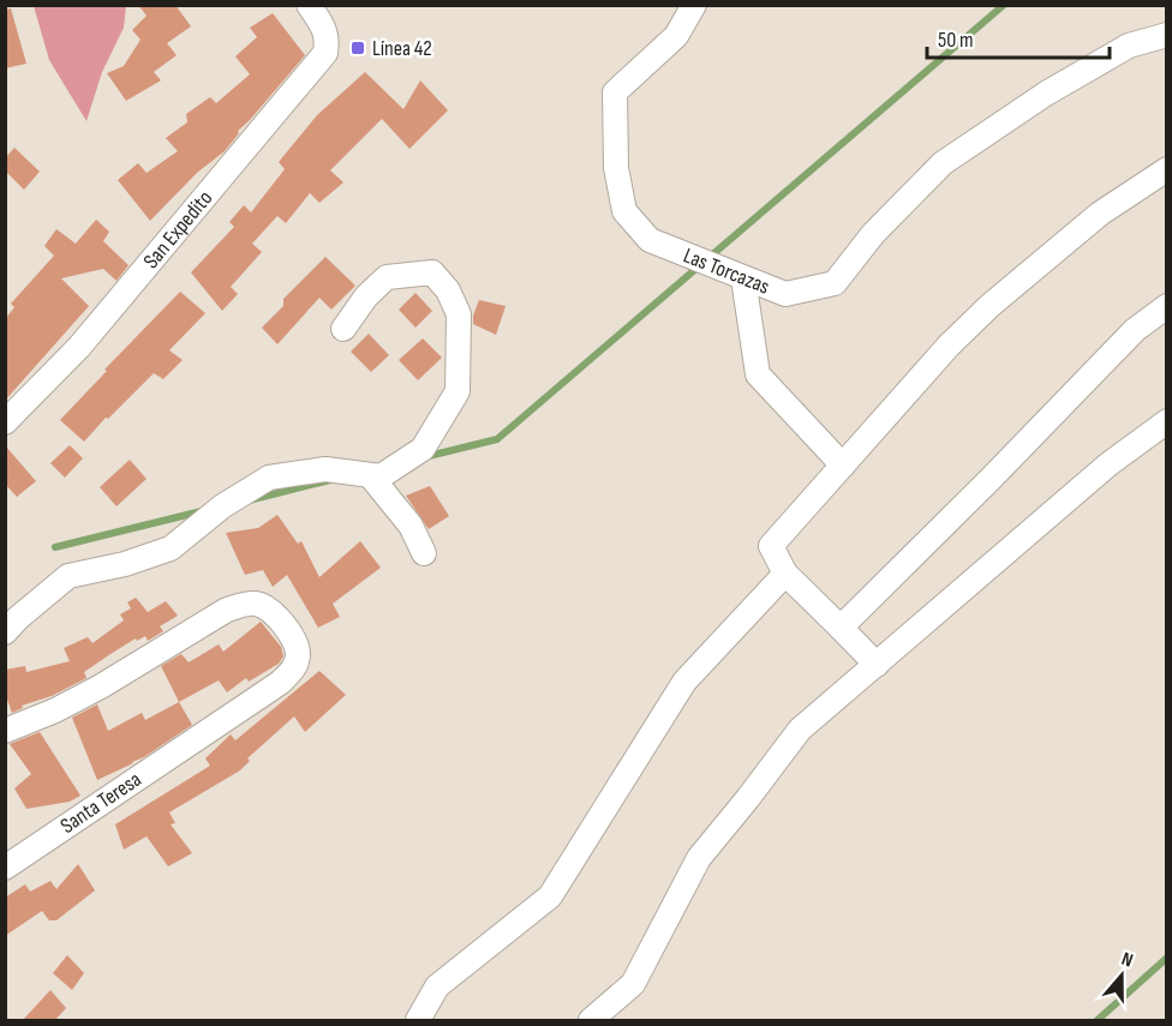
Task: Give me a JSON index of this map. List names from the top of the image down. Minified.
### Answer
{"streets":{"street":["San Expedito","Las Torcazas","Santa Teresa"]},"places":{"transit":["Línea 42"]},"scale_bar":"50 m","north":"top"}
